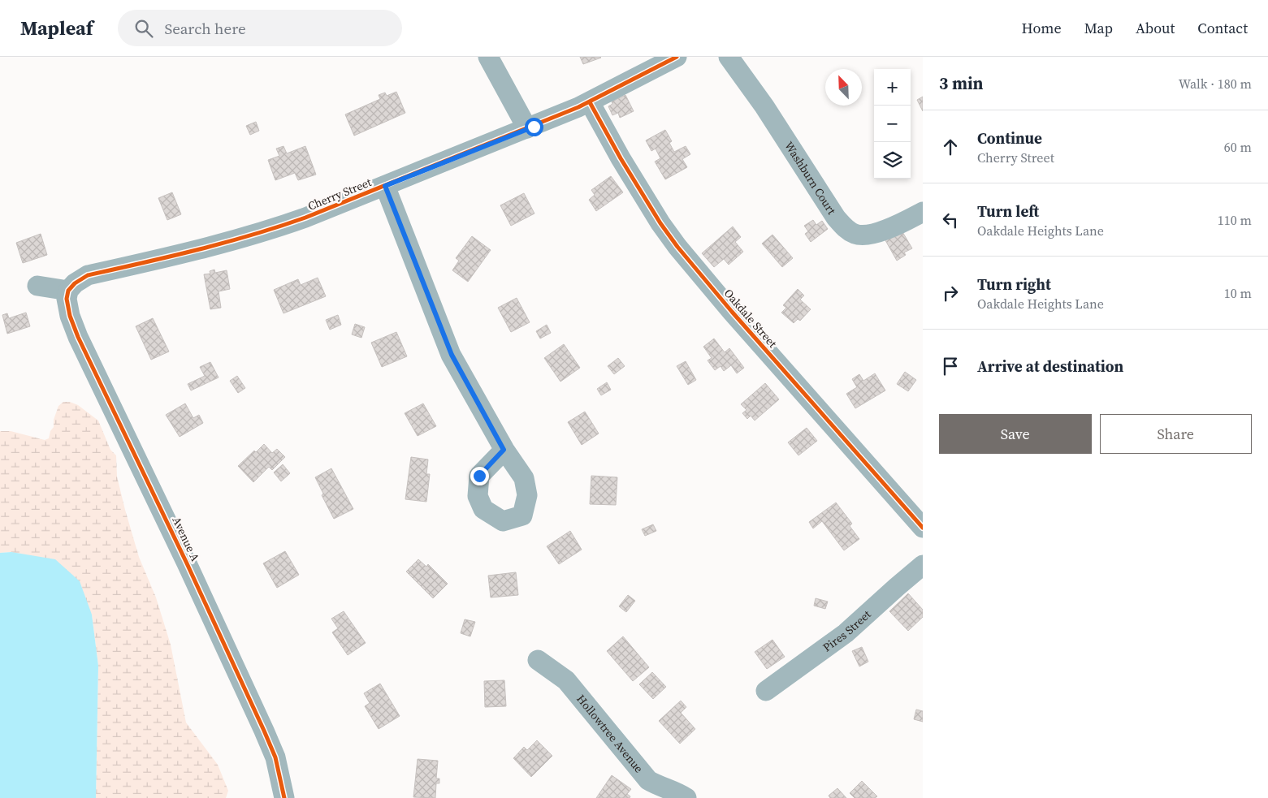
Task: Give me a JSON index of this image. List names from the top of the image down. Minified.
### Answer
{"streets":{"street":["Washburn Court","Cherry Street","Oakdale Street","Avenue A","Pires Street","Hollowtree Avenue"]},"crossings":[["Cherry Street","Oakdale Street"],["Cherry Street","Avenue A"]],"north":"top left","page":{"header":"Mapleaf","search":"Search here","nav":["Home","Map","About","Contact"],"heading":["3 min","Walk · 180 m"],"map_buttons":["+","−"],"list":[["Continue","Cherry Street","60 m"],["Turn left","Oakdale Heights Lane","110 m"],["Turn right","Oakdale Heights Lane","10 m"],"Arrive at destination"],"buttons":["Save","Share"]}}
